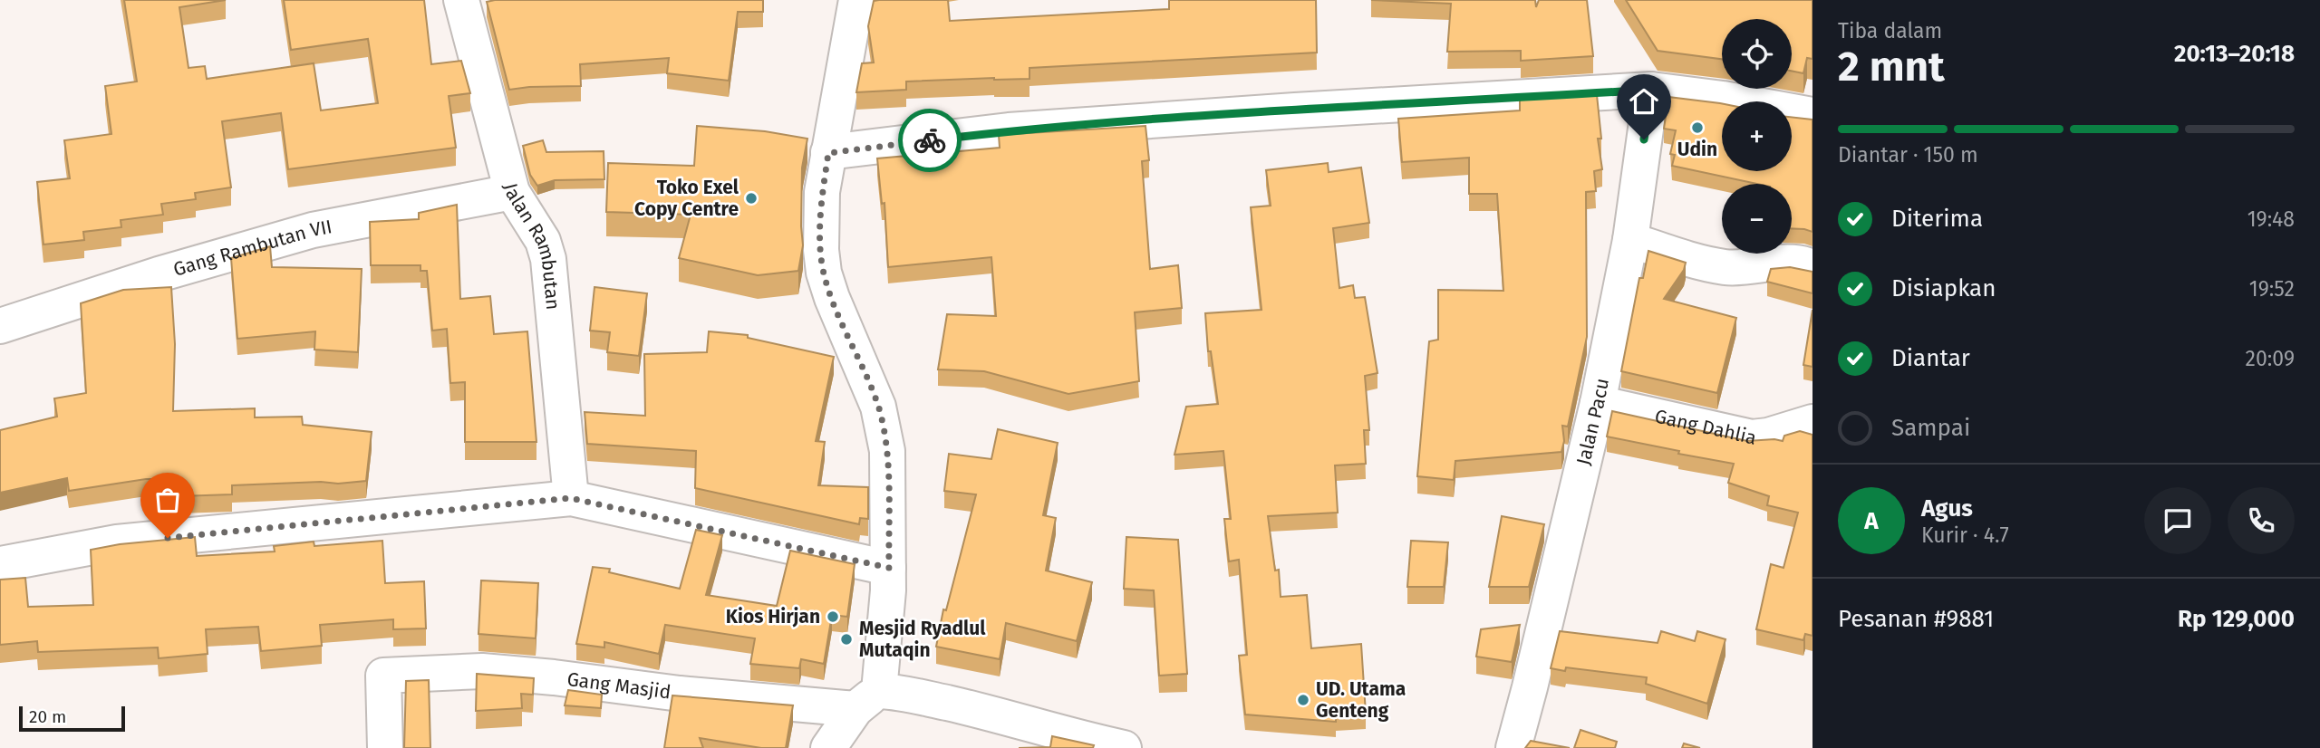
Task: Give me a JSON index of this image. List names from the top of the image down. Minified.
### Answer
{"streets":{"street":["Jalan Rambutan","Gang Rambutan VII","Jalan Pacu","Gang Dahlia","Gang Masjid"]},"crossings":[["Jalan Rambutan","Gang Rambutan VII"],["Jalan Pacu","Gang Dahlia"]],"places":["Udin","Toko Exel Copy Centre","Kios Hirjan","Mesjid Ryadlul Mutaqin","UD. Utama Genteng"],"scale_bar":"20 m","page":{"heading":["2 mnt","Tiba dalam","20:13–20:18"],"panel":["Agus","Kurir · 4.7","Pesanan #9881","Rp 129,000"],"map_buttons":["+","−"],"bar":"Diantar · 150 m","list":[["Diterima","19:48"],["Disiapkan","19:52"],["Diantar","20:09"],"Sampai"],"round":"A","scale":"20 m"}}
